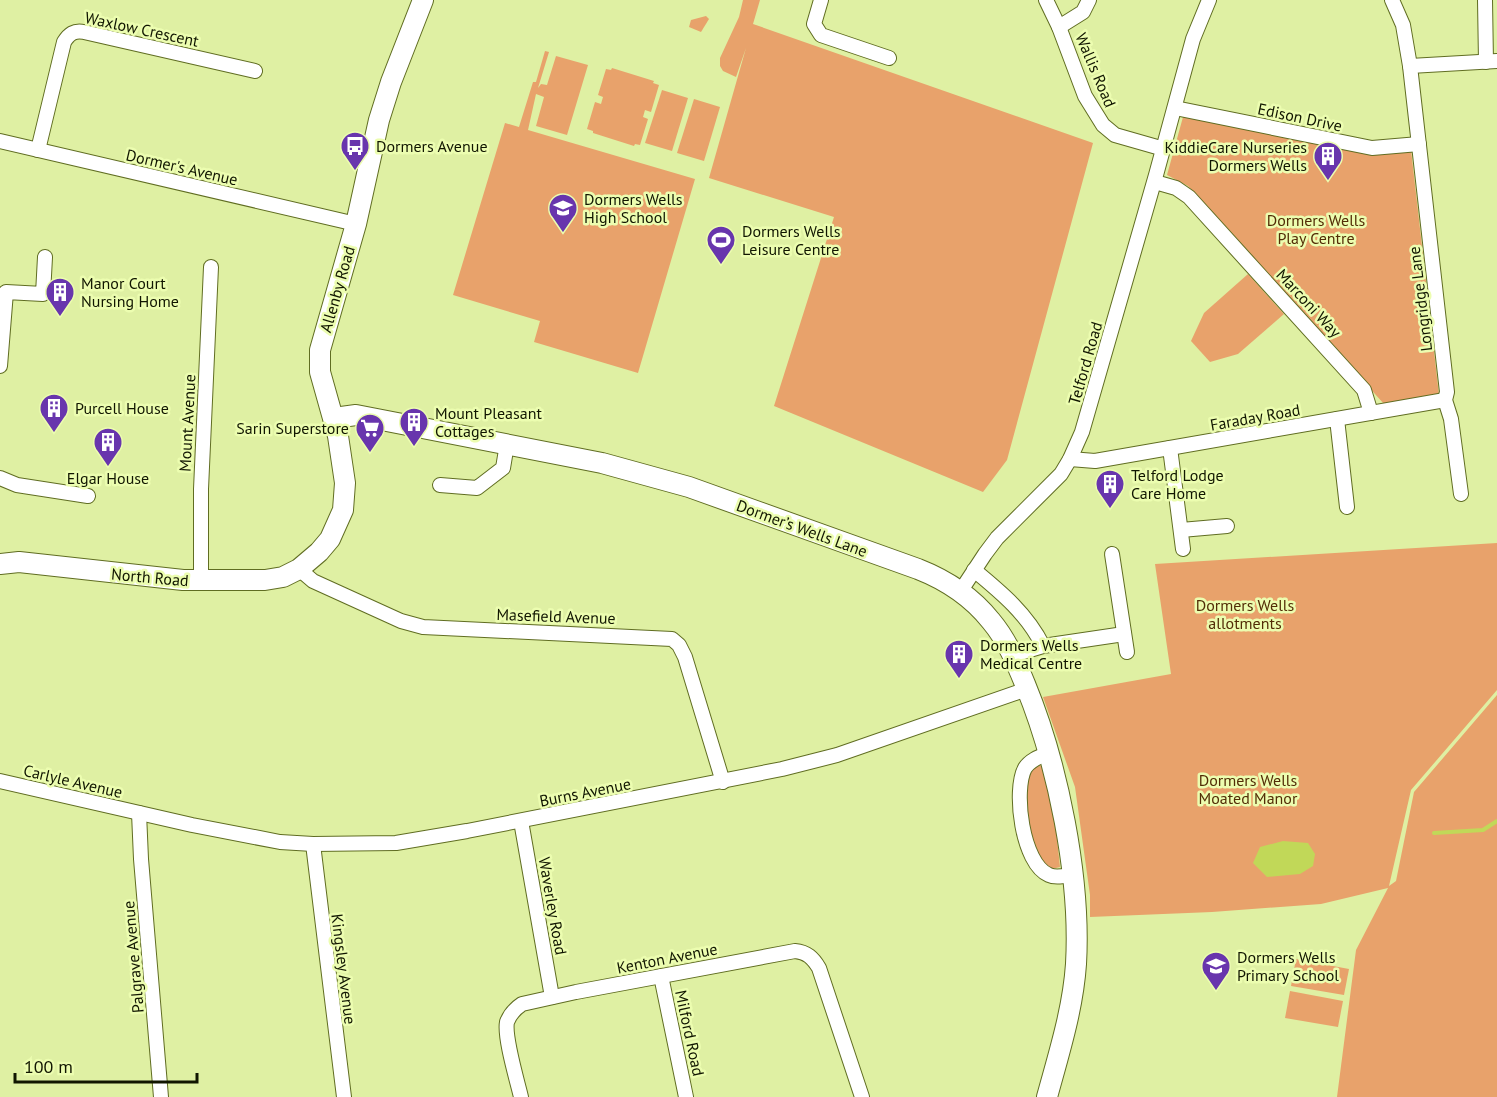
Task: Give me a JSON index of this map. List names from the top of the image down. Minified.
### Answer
{"streets":{"street":["Waxlow Crescent","Wallis Road","Edison Drive","Dormer's Avenue","Allenby Road","Longridge Lane","Marconi Way","Telford Road","Faraday Road","Mount Avenue","Dormer’s Wells Lane","North Road","Masefield Avenue","Carlyle Avenue","Burns Avenue","Waverley Road","Palgrave Avenue","Kenton Avenue","Kingsley Avenue","Milford Road"]},"crossings":[["Waxlow Crescent","Dormer's Avenue"],["Wallis Road","Telford Road"],["Edison Drive","Longridge Lane"],["Edison Drive","Telford Road"],["Dormer's Avenue","Allenby Road"],["Allenby Road","Dormer’s Wells Lane"],["Allenby Road","North Road"],["Allenby Road","Masefield Avenue"],["Longridge Lane","Faraday Road"],["Marconi Way","Telford Road"],["Marconi Way","Faraday Road"],["Telford Road","Faraday Road"],["Telford Road","Dormer’s Wells Lane"],["Mount Avenue","North Road"],["Dormer’s Wells Lane","Burns Avenue"],["North Road","Masefield Avenue"],["Masefield Avenue","Burns Avenue"],["Carlyle Avenue","Burns Avenue"],["Carlyle Avenue","Palgrave Avenue"],["Burns Avenue","Waverley Road"],["Burns Avenue","Palgrave Avenue"],["Burns Avenue","Kingsley Avenue"],["Waverley Road","Kenton Avenue"],["Kenton Avenue","Milford Road"]],"parks":["Dormers Wells Play Centre","Dormers Wells allotments","Dormers Wells Moated Manor"],"places":{"bus stop":["Dormers Avenue"],"building":["KiddieCare Nurseries Dormers Wells","Manor Court Nursing Home","Purcell House","Mount Pleasant Cottages","Elgar House","Telford Lodge Care Home","Dormers Wells Medical Centre"],"school or university":["Dormers Wells High School","Dormers Wells Primary School"],"sports":["Dormers Wells Leisure Centre"],"supermarket":["Sarin Superstore"]},"scale_bar":"100 m"}
